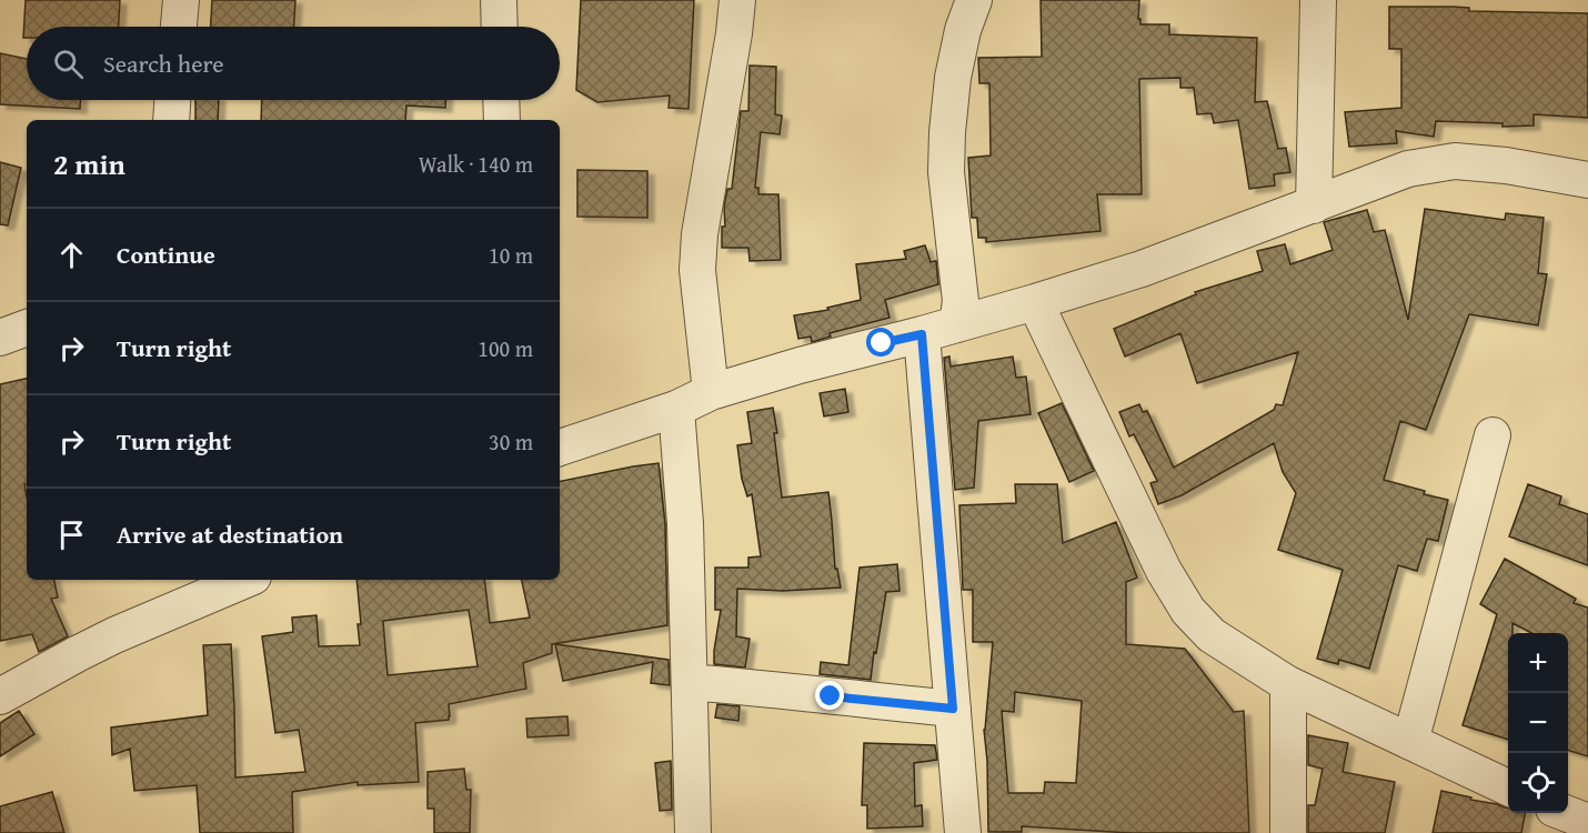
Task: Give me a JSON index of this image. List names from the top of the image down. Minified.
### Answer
{"page":{"search":"Search here","heading":["2 min","Walk · 140 m"],"list":[["Continue","10 m"],["Turn right","100 m"],["Turn right","30 m"],"Arrive at destination"],"map_buttons":["+","−"]}}
